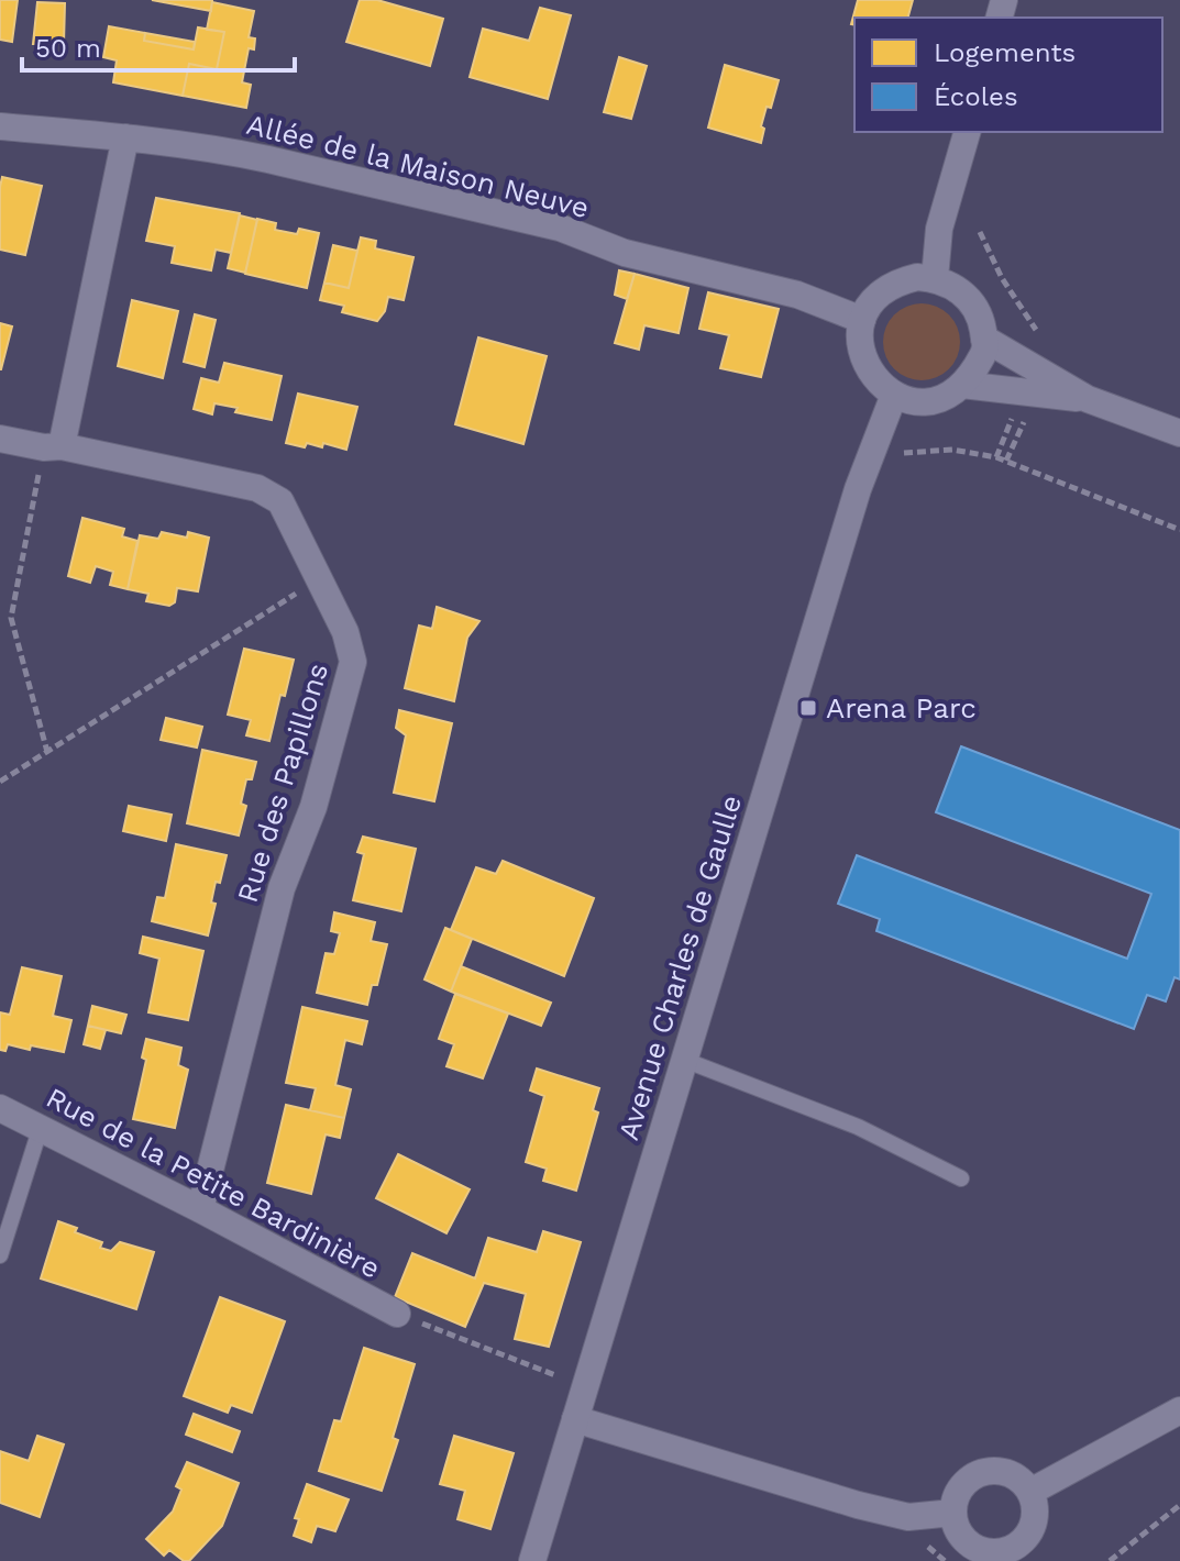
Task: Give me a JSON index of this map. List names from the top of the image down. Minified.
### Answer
{"streets":{"street":["Allée de la Maison Neuve","Rue des Papillons","Avenue Charles de Gaulle","Rue de la Petite Bardinière"]},"crossings":[["Allée de la Maison Neuve","Avenue Charles de Gaulle"],["Rue des Papillons","Rue de la Petite Bardinière"]],"places":{"transit":["Arena Parc"]},"legend":["Logements","Écoles"],"scale_bar":"50 m"}
